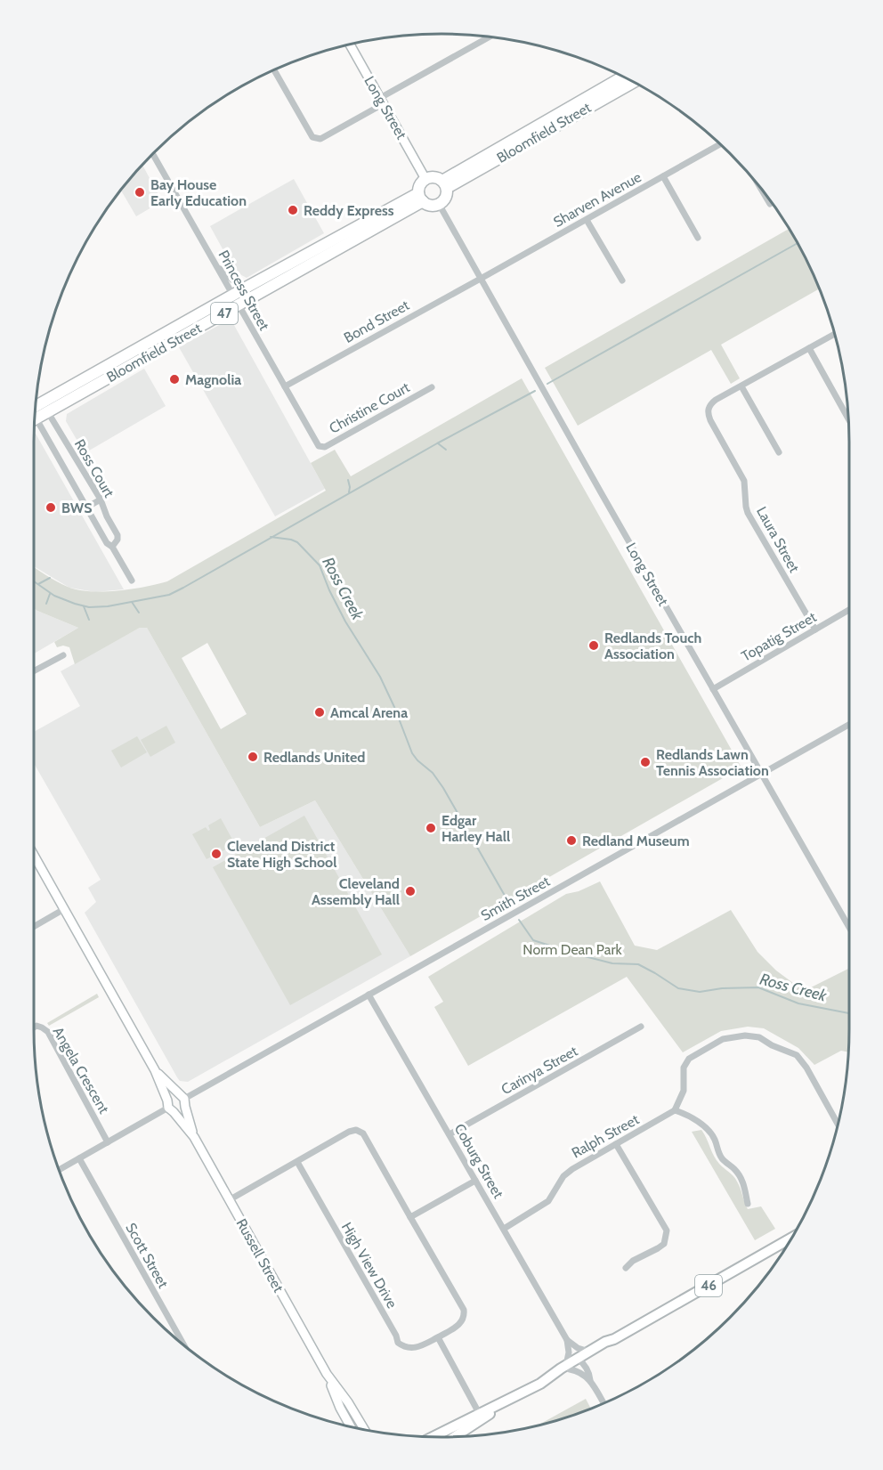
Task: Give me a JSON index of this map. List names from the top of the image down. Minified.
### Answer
{"streets":{"highway":["Bloomfield Street","47"],"main road":["Long Street","Russell Street","46"],"street":["Sharven Avenue","Princess Street","Bond Street","Christine Court","Ross Court","Laura Street","Topatig Street","Smith Street","Angela Crescent","Carinya Street","Ralph Street","Coburg Street","Scott Street","High View Drive"]},"crossings":[["Long Street","Bloomfield Street"],["Long Street","Sharven Avenue"],["Long Street","Bond Street"],["Long Street","Topatig Street"],["Long Street","Smith Street"],["Bloomfield Street","Princess Street"],["Bloomfield Street","Ross Court"],["Sharven Avenue","Bond Street"],["Princess Street","Bond Street"],["Princess Street","Christine Court"],["Laura Street","Topatig Street"],["Smith Street","Coburg Street"],["Smith Street","Russell Street"],["Carinya Street","Coburg Street"],["Ralph Street","Coburg Street"],["Russell Street","High View Drive"]],"water":["Ross Creek"],"parks":["Norm Dean Park"],"places":["Bay House Early Education","Reddy Express","Magnolia","BWS","Redlands Touch Association","Amcal Arena","Redlands United","Redlands Lawn Tennis Association","Edgar Harley Hall","Redland Museum","Cleveland District State High School","Cleveland Assembly Hall"]}
